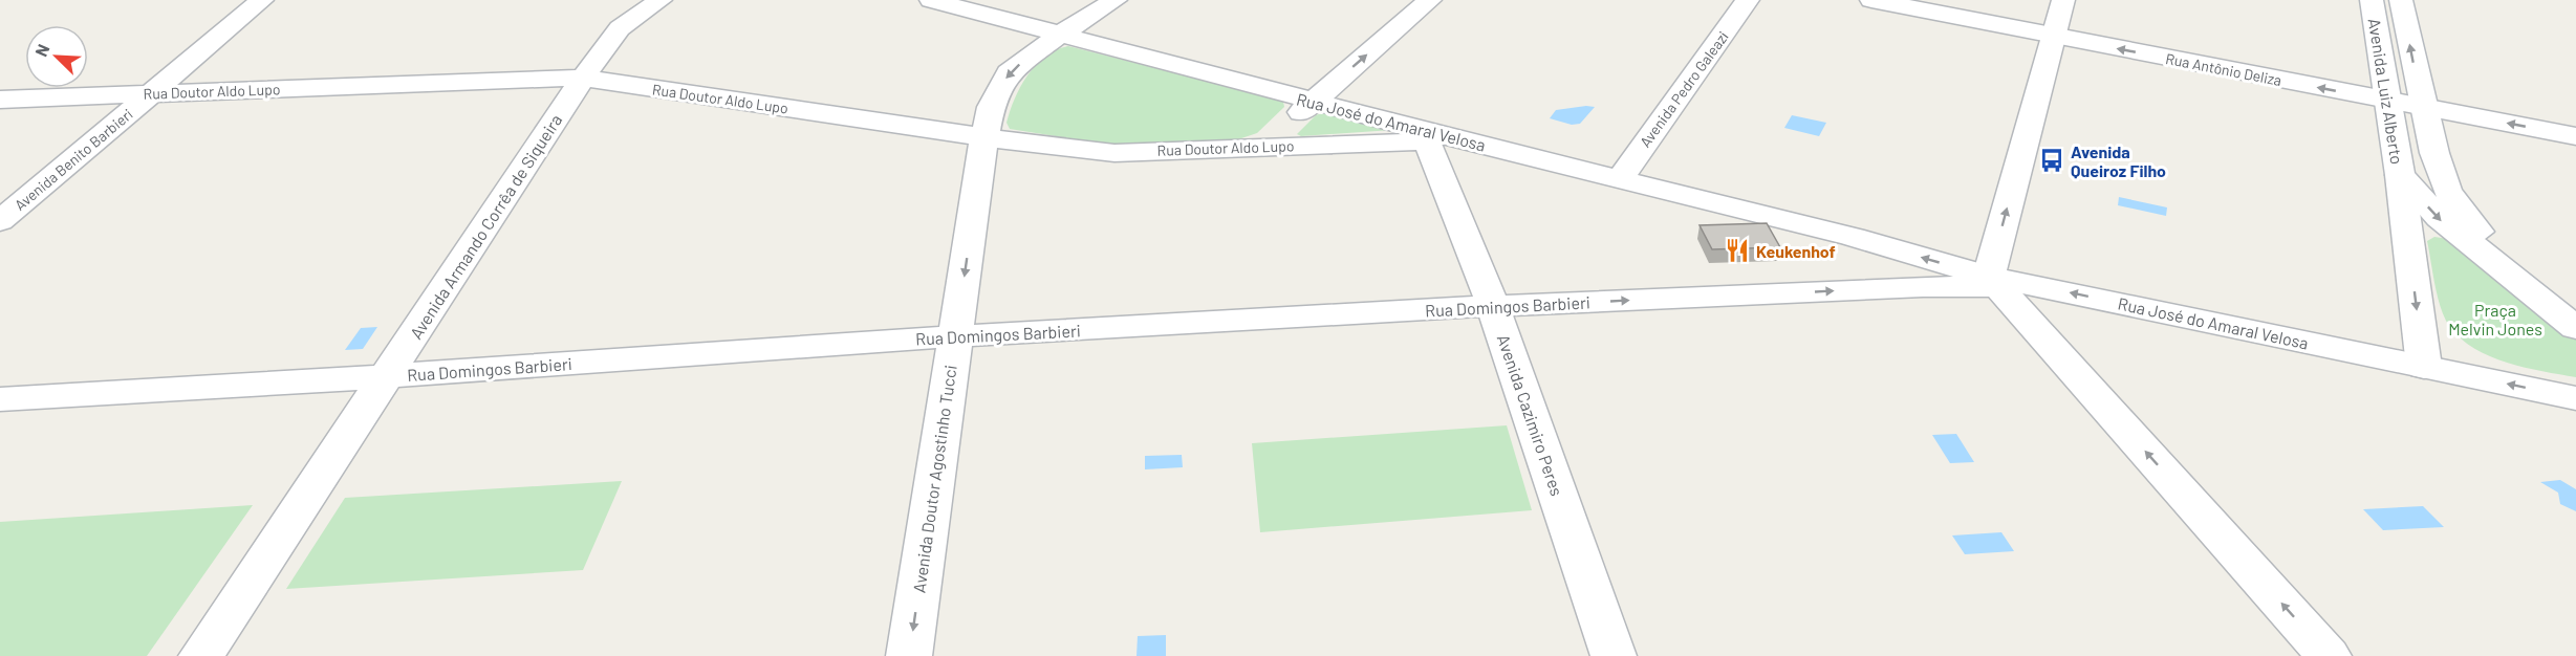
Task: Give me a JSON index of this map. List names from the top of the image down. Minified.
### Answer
{"streets":{"street":["Rua Antônio Deliza","Avenida Pedro Galeazi","Rua Doutor Aldo Lupo","Avenida Luiz Alberto","Rua José do Amaral Velosa","Avenida Benito Barbieri","Avenida Armando Corrêa de Siqueira","Rua Domingos Barbieri","Avenida Cazimiro Peres","Avenida Doutor Agostinho Tucci"]},"crossings":[["Rua Antônio Deliza","Avenida Luiz Alberto"],["Avenida Pedro Galeazi","Rua José do Amaral Velosa"],["Rua Doutor Aldo Lupo","Rua José do Amaral Velosa"],["Rua Doutor Aldo Lupo","Avenida Benito Barbieri"],["Rua Doutor Aldo Lupo","Avenida Armando Corrêa de Siqueira"],["Rua Doutor Aldo Lupo","Avenida Cazimiro Peres"],["Rua Doutor Aldo Lupo","Avenida Doutor Agostinho Tucci"],["Rua José do Amaral Velosa","Rua Domingos Barbieri"],["Rua José do Amaral Velosa","Avenida Cazimiro Peres"],["Rua José do Amaral Velosa","Avenida Doutor Agostinho Tucci"],["Avenida Armando Corrêa de Siqueira","Rua Domingos Barbieri"],["Rua Domingos Barbieri","Avenida Cazimiro Peres"],["Rua Domingos Barbieri","Avenida Doutor Agostinho Tucci"]],"one_way":["Rua Antônio Deliza","Rua José do Amaral Velosa","Avenida Doutor Agostinho Tucci"],"parks":["Praça Melvin Jones"],"places":{"bus stop":["Avenida Queiroz Filho"],"restaurant":["Keukenhof"]},"north":"top left"}
